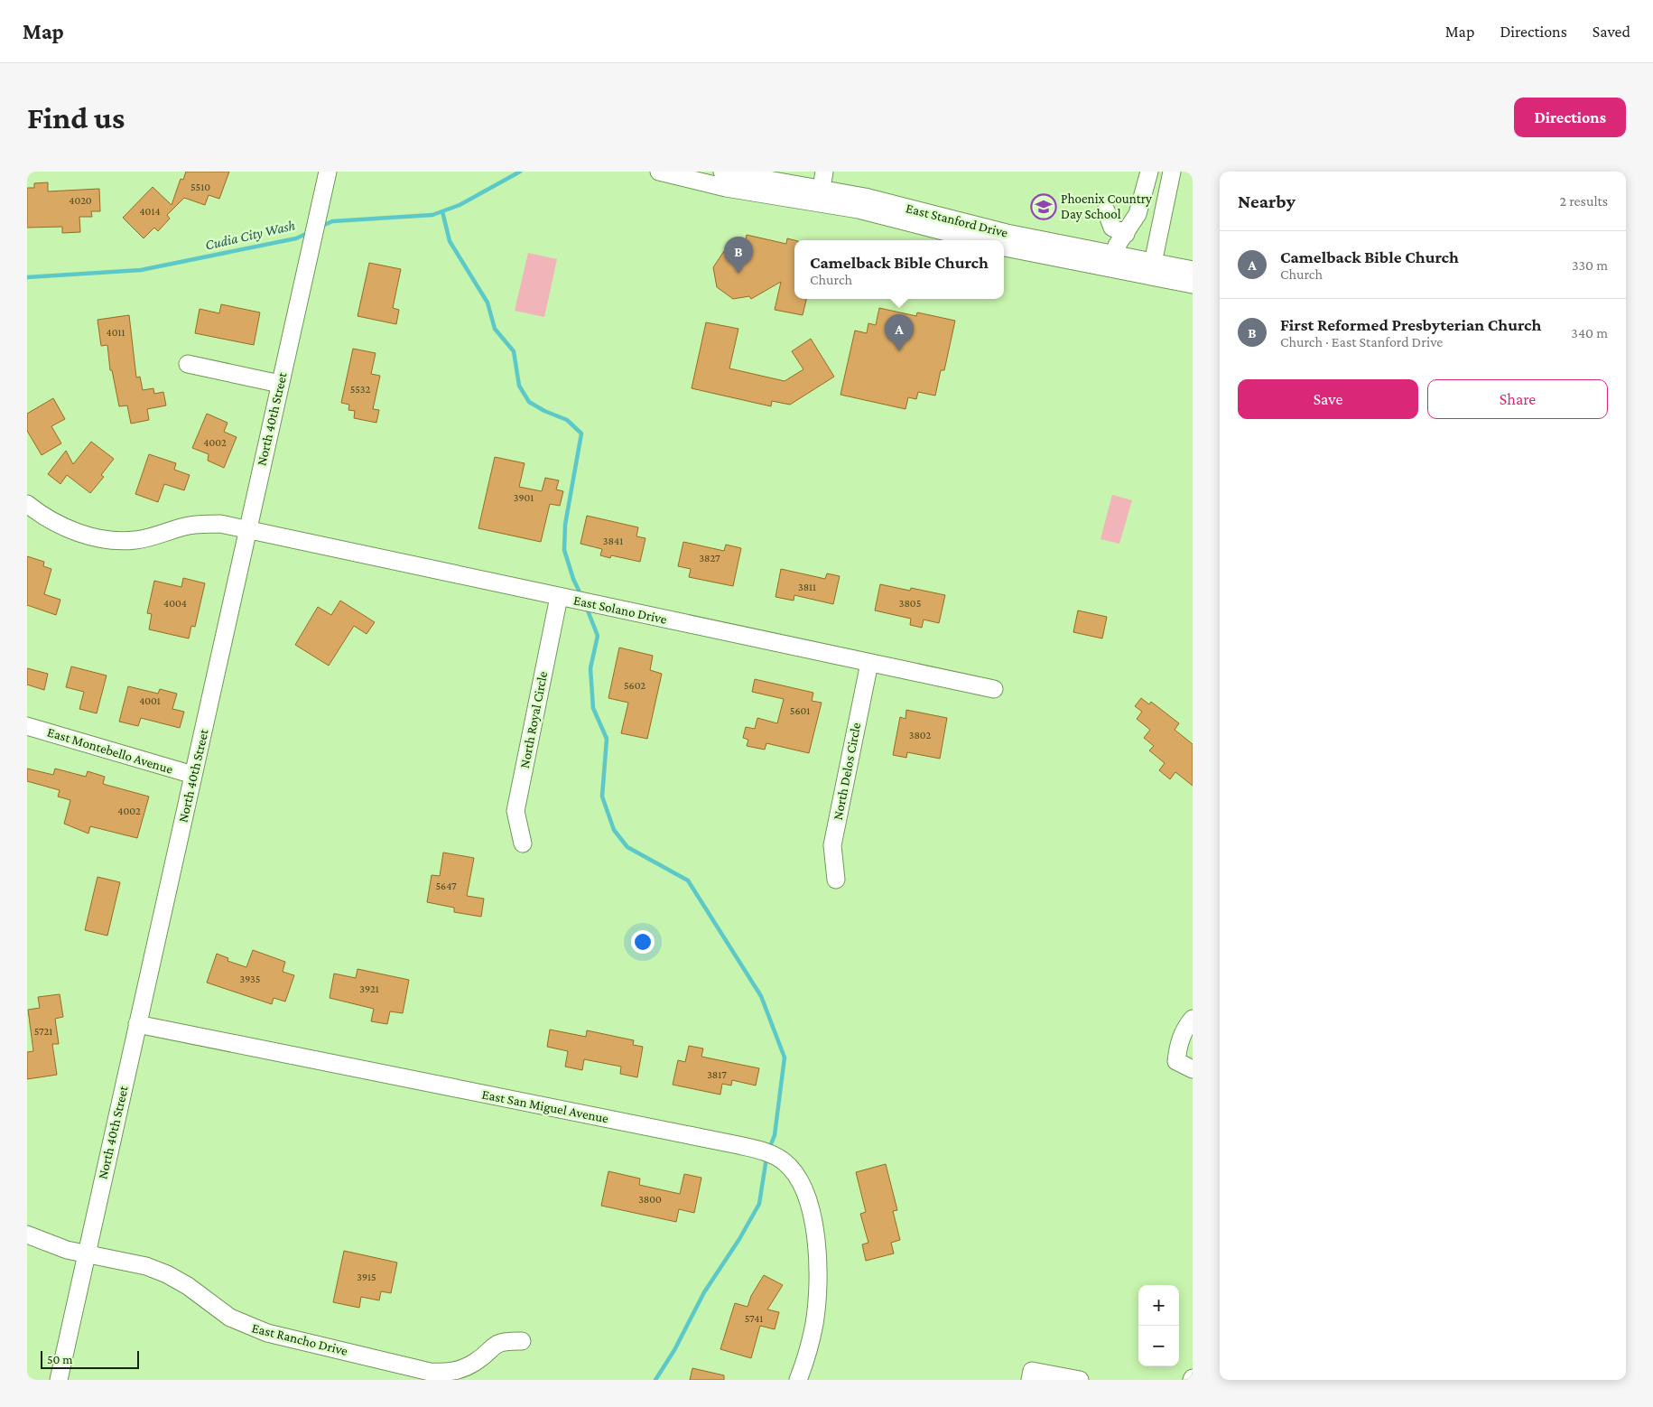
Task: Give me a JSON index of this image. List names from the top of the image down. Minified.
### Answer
{"streets":{"street":["East Stanford Drive","North 40th Street","East Solano Drive","North Royal Circle","East Montebello Avenue","North Delos Circle","East San Miguel Avenue","East Rancho Drive"]},"crossings":[["North 40th Street","East Solano Drive"],["North 40th Street","East Montebello Avenue"],["North 40th Street","East San Miguel Avenue"],["North 40th Street","East Rancho Drive"],["East Solano Drive","North Royal Circle"],["East Solano Drive","North Delos Circle"]],"water":["Cudia City Wash"],"places":{"school or university":["Phoenix Country Day School"]},"house_numbers":["5510","4020","4014","4011","5532","4002","3901","3841","3827","3811","4004","3805","5602","4001","5601","3802","4002","5647","3935","3921","5721","3817","3800","3915","5741"],"scale_bar":"50 m","page":{"header":"Map","nav":["Map","Directions","Saved"],"buttons":["Directions",["Save","Share"]],"title":"Find us","heading":["Nearby","2 results"],"list":[{"mark":"A","name":"Camelback Bible Church","note":"Church","value":"330 m"},{"mark":"B","name":"First Reformed Presbyterian Church","note":"Church · East Stanford Drive","value":"340 m"}],"pins":["B","A"],"popup":["Camelback Bible Church","Church"],"map_buttons":["+","−"],"scale":"50 m"}}
